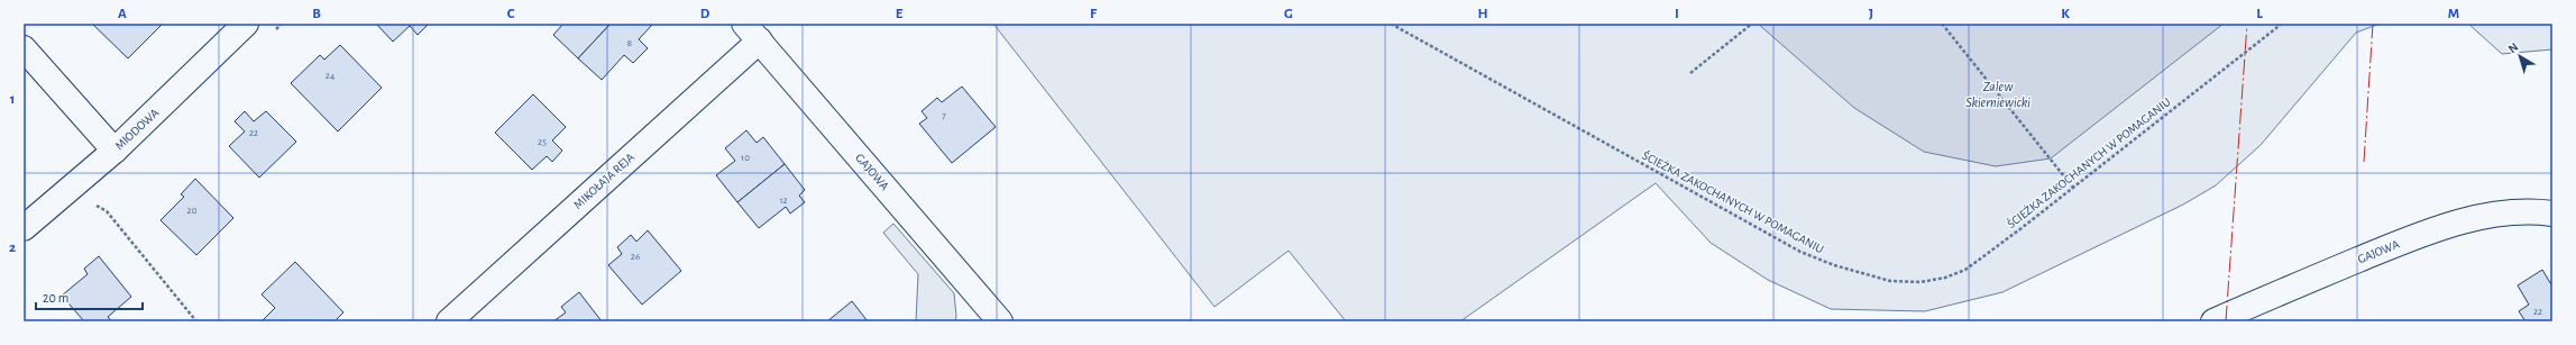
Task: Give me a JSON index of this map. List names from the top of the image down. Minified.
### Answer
{"streets":{"street":["MIODOWA","GAJOWA","MIKOŁAJA REJA"],"path":["ŚCIEŻKA ZAKOCHANYCH W POMAGANIU"]},"crossings":[["GAJOWA","MIKOŁAJA REJA"]],"water":["Zalew Skierniewicki"],"house_numbers":["8","24","7","22","25","10","12","20","26","22"],"scale_bar":"20 m","north":"top left","grid":{"columns":["A","B","C","D","E","F","G","H","I","J","K","L","M"],"rows":["1","2"]}}
